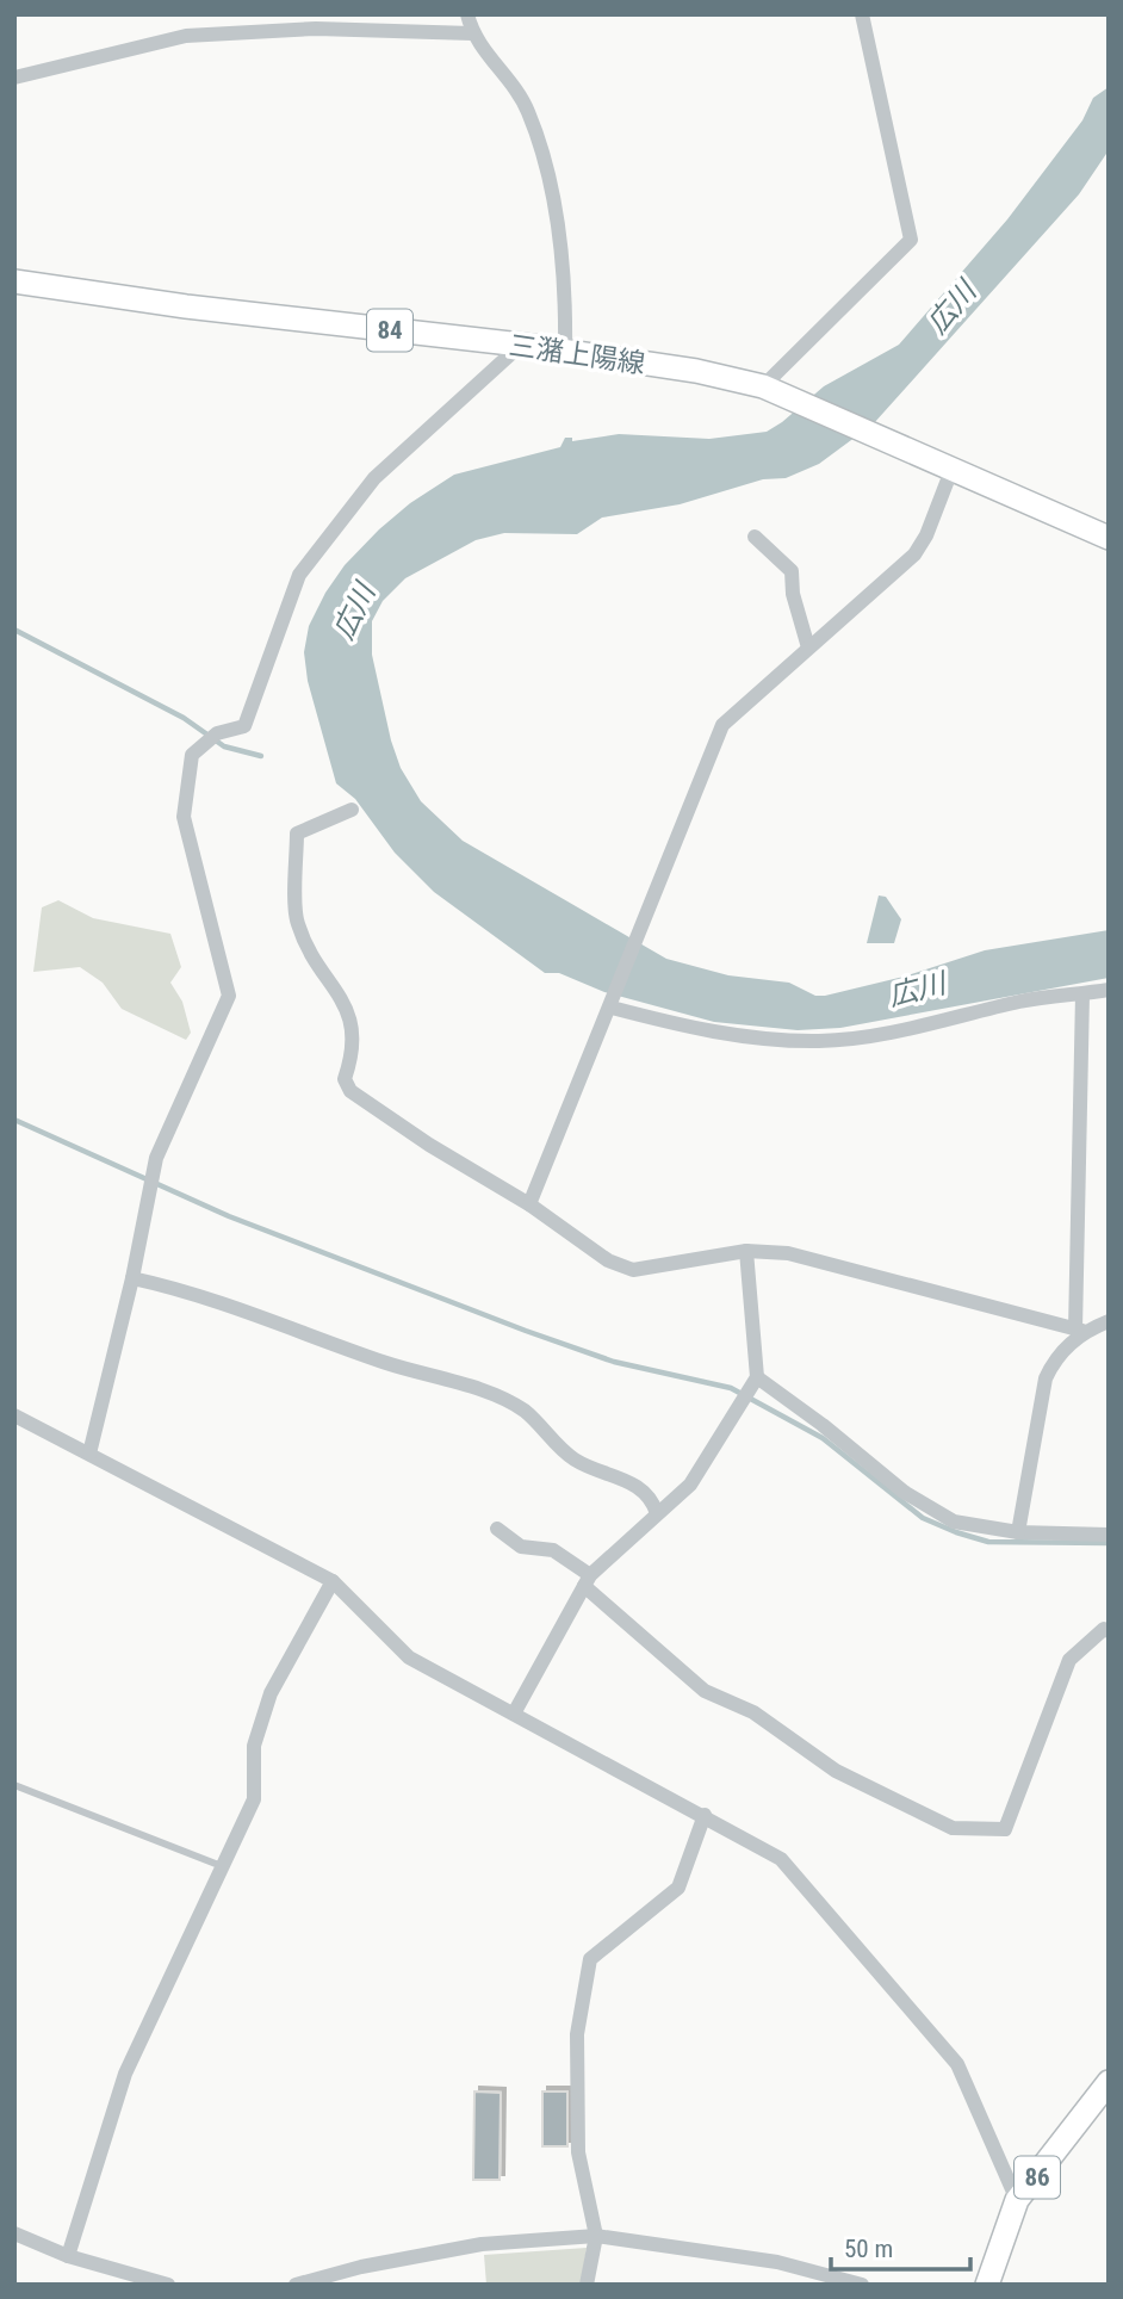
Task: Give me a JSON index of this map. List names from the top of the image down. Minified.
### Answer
{"streets":{"main road":["84","三潴上陽線","86"]},"water":["広川"],"scale_bar":"50 m"}
